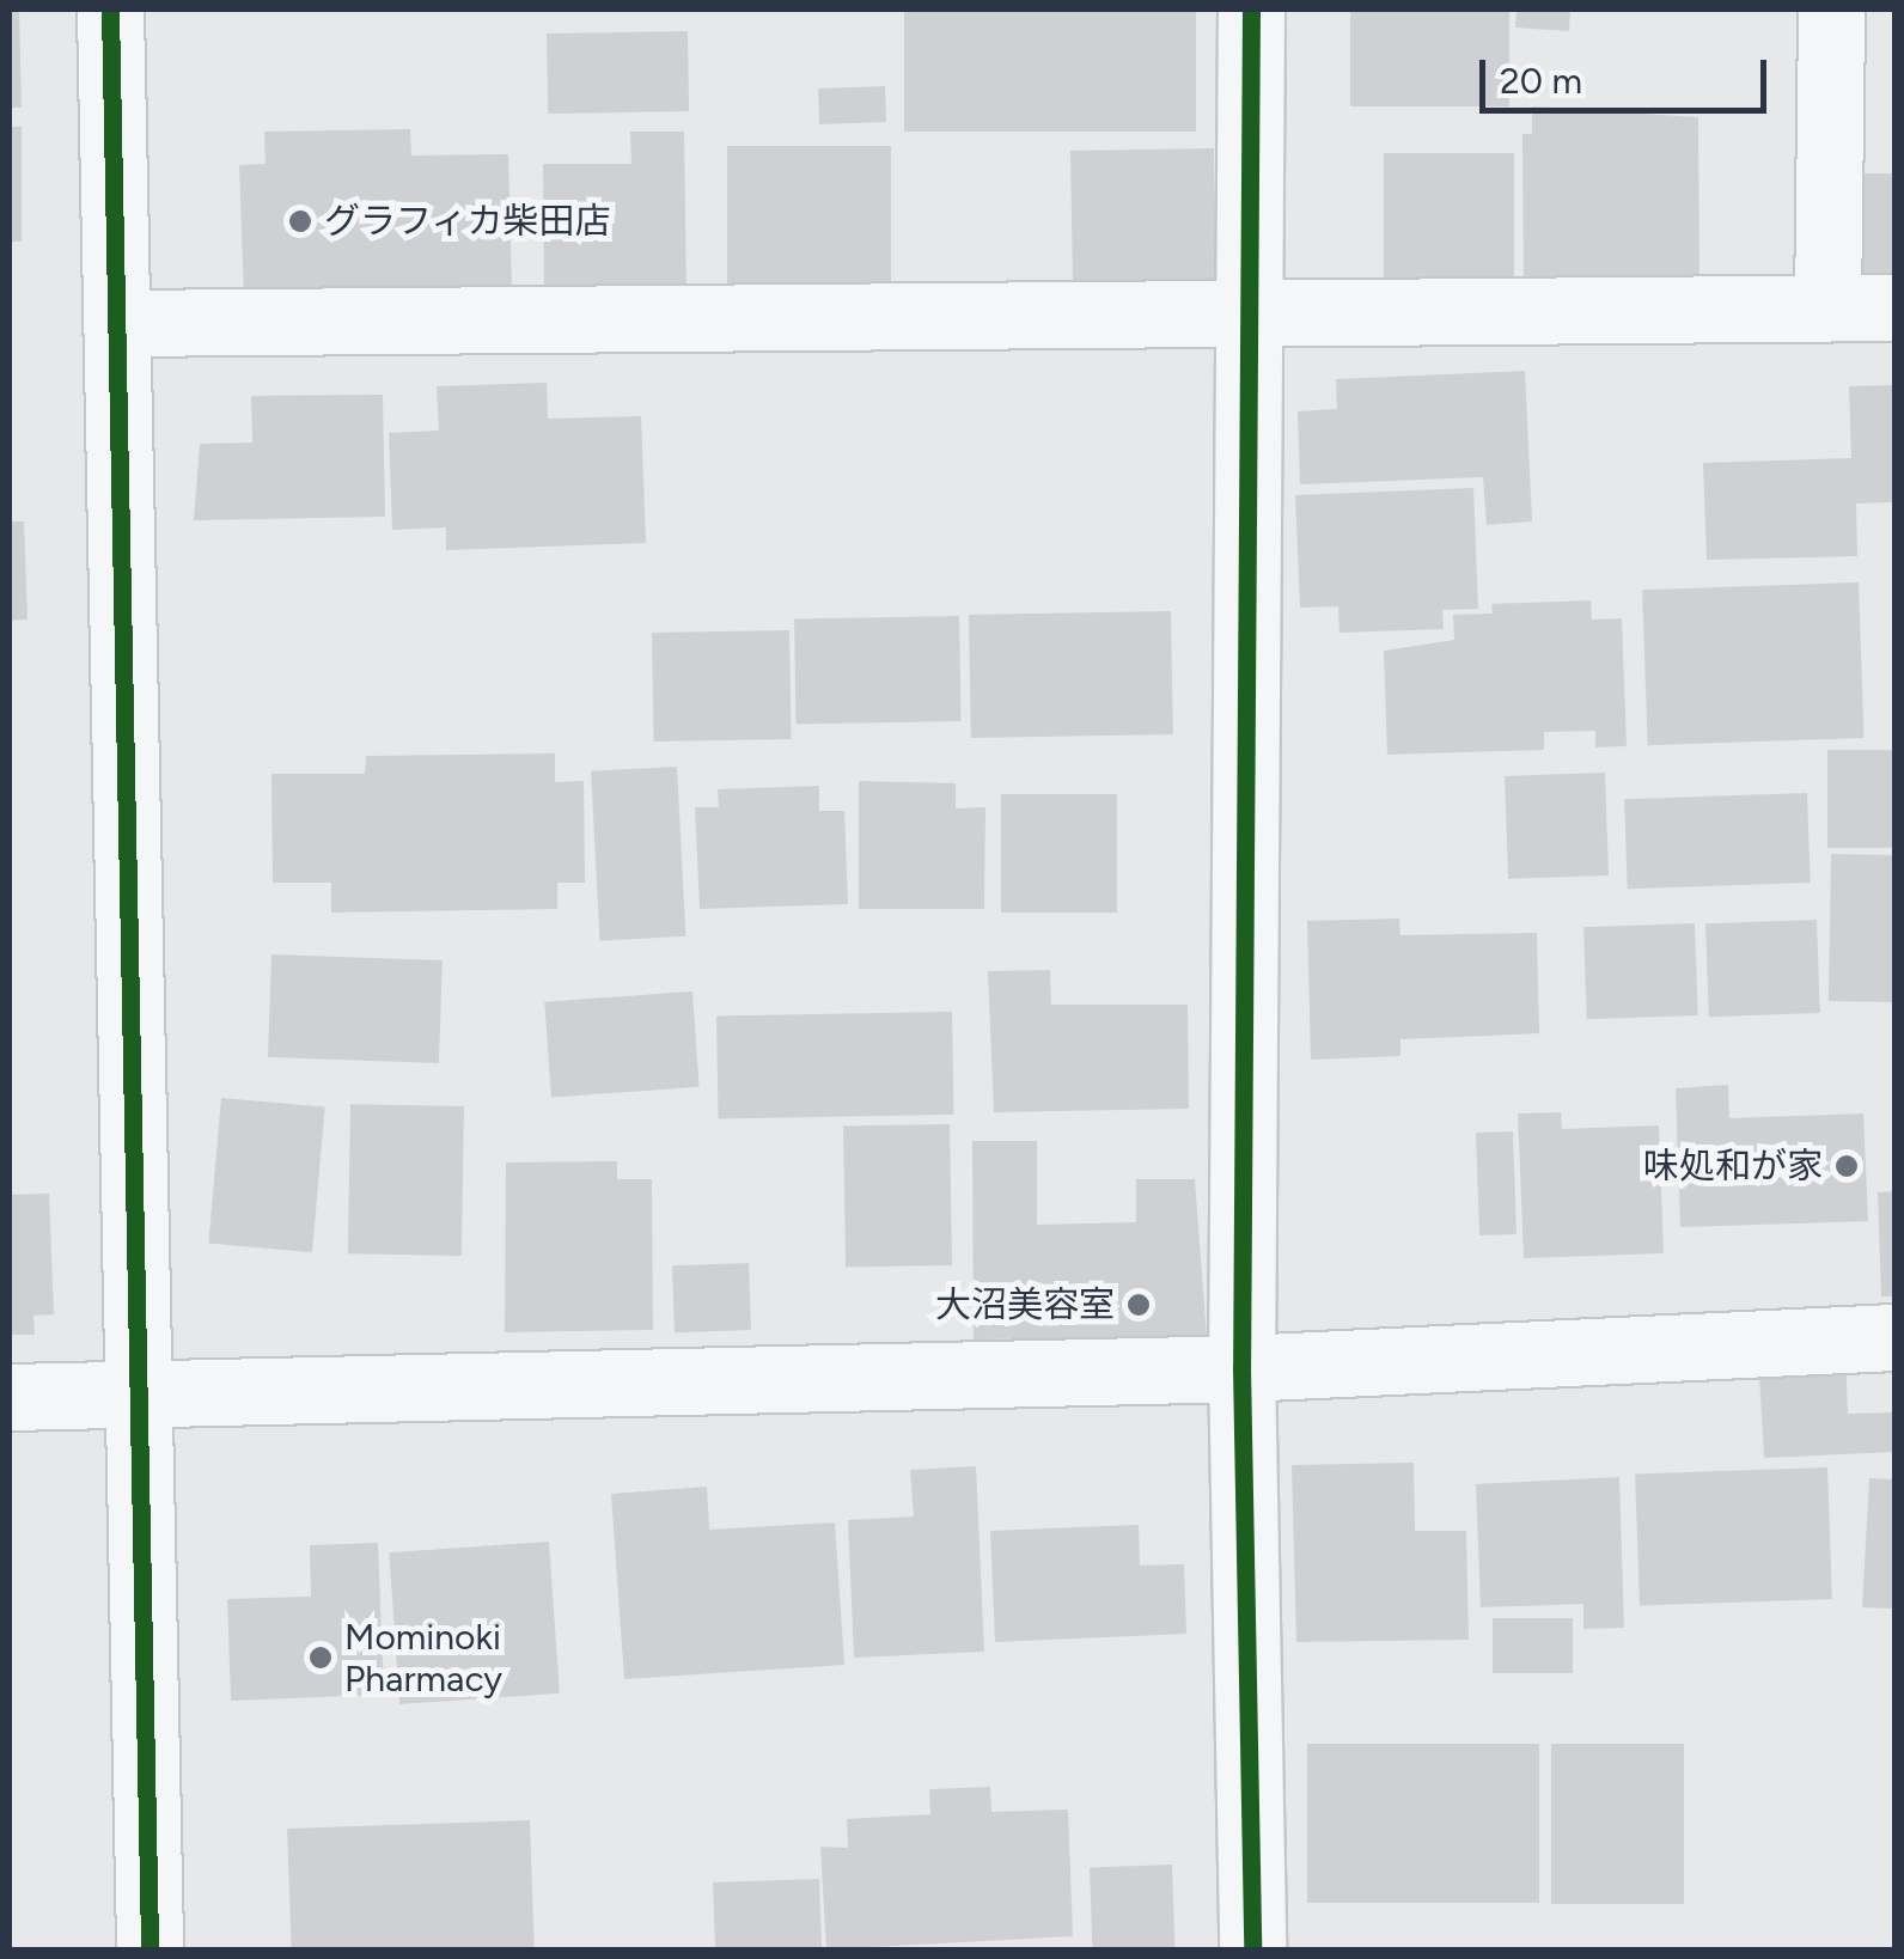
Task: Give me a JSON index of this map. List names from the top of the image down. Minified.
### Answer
{"places":["グラフィカ柴田店","味処和が家","大沼美容室","Mominoki Pharmacy"],"scale_bar":"20 m"}
